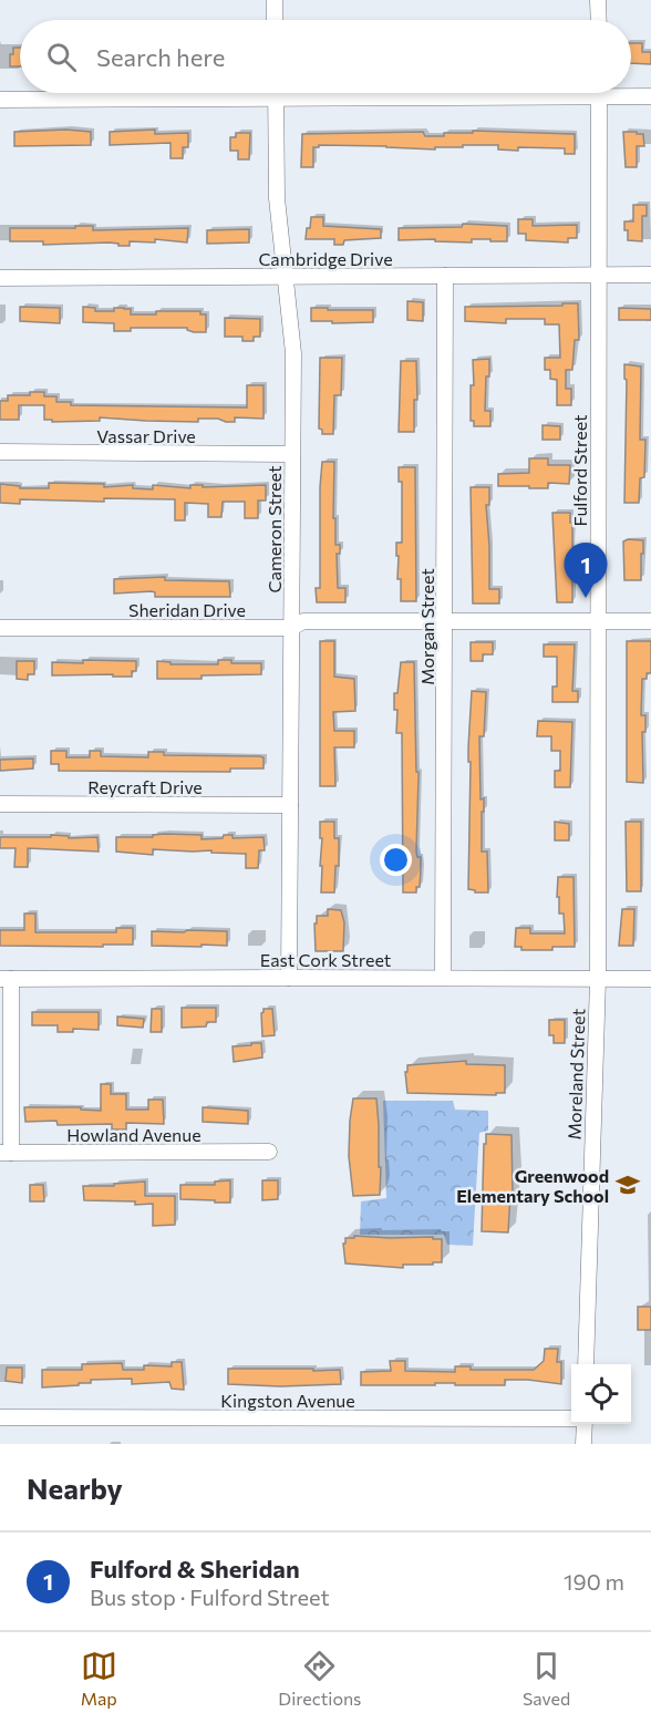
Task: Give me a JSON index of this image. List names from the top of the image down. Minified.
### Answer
{"streets":{"street":["Cambridge Drive","Vassar Drive","Fulford Street","Cameron Street","Sheridan Drive","Morgan Street","Reycraft Drive","East Cork Street","Moreland Street","Howland Avenue","Kingston Avenue"]},"crossings":[["Cambridge Drive","Fulford Street"],["Cambridge Drive","Cameron Street"],["Cambridge Drive","Morgan Street"],["Vassar Drive","Cameron Street"],["Fulford Street","Sheridan Drive"],["Fulford Street","East Cork Street"],["Fulford Street","Moreland Street"],["Cameron Street","Sheridan Drive"],["Cameron Street","Reycraft Drive"],["Cameron Street","East Cork Street"],["Sheridan Drive","Morgan Street"],["Morgan Street","East Cork Street"],["East Cork Street","Moreland Street"]],"places":{"school or university":["Greenwood Elementary School"]},"page":{"search":"Search here","pins":"1","heading":"Nearby","list":[{"mark":"1","name":"Fulford & Sheridan","note":"Bus stop · Fulford Street","value":"190 m"}],"nav":["Map","Directions","Saved"]}}
